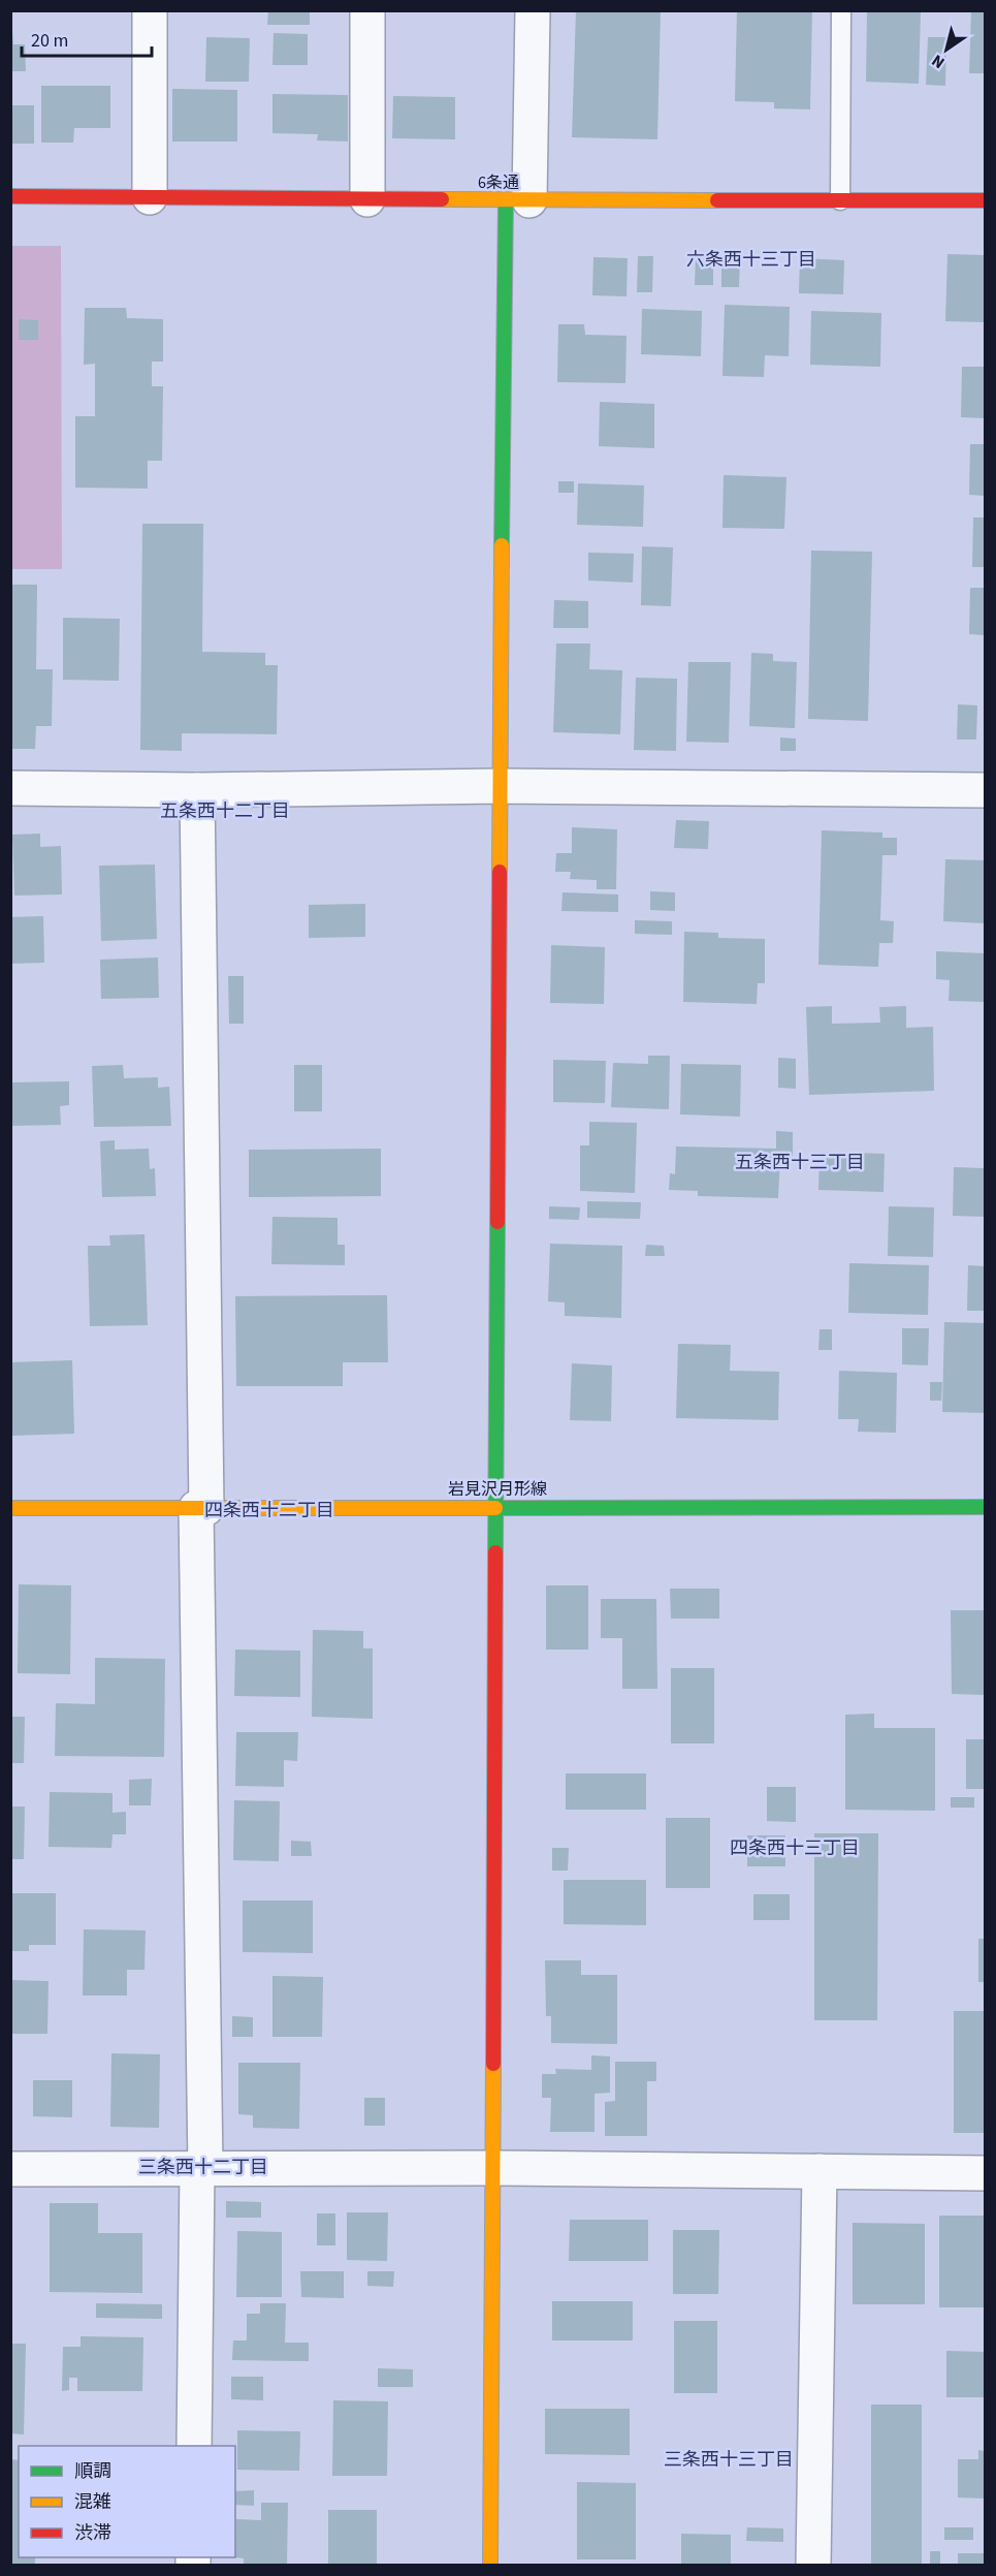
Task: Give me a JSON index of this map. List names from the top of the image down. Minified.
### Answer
{"streets":{"street":["6条通","岩見沢月形線"]},"districts":["六条西十三丁目","五条西十二丁目","五条西十三丁目","四条西十二丁目","四条西十三丁目","三条西十二丁目","三条西十三丁目"],"legend":["順調","混雑","渋滞"],"scale_bar":"20 m","north":"bottom left"}
